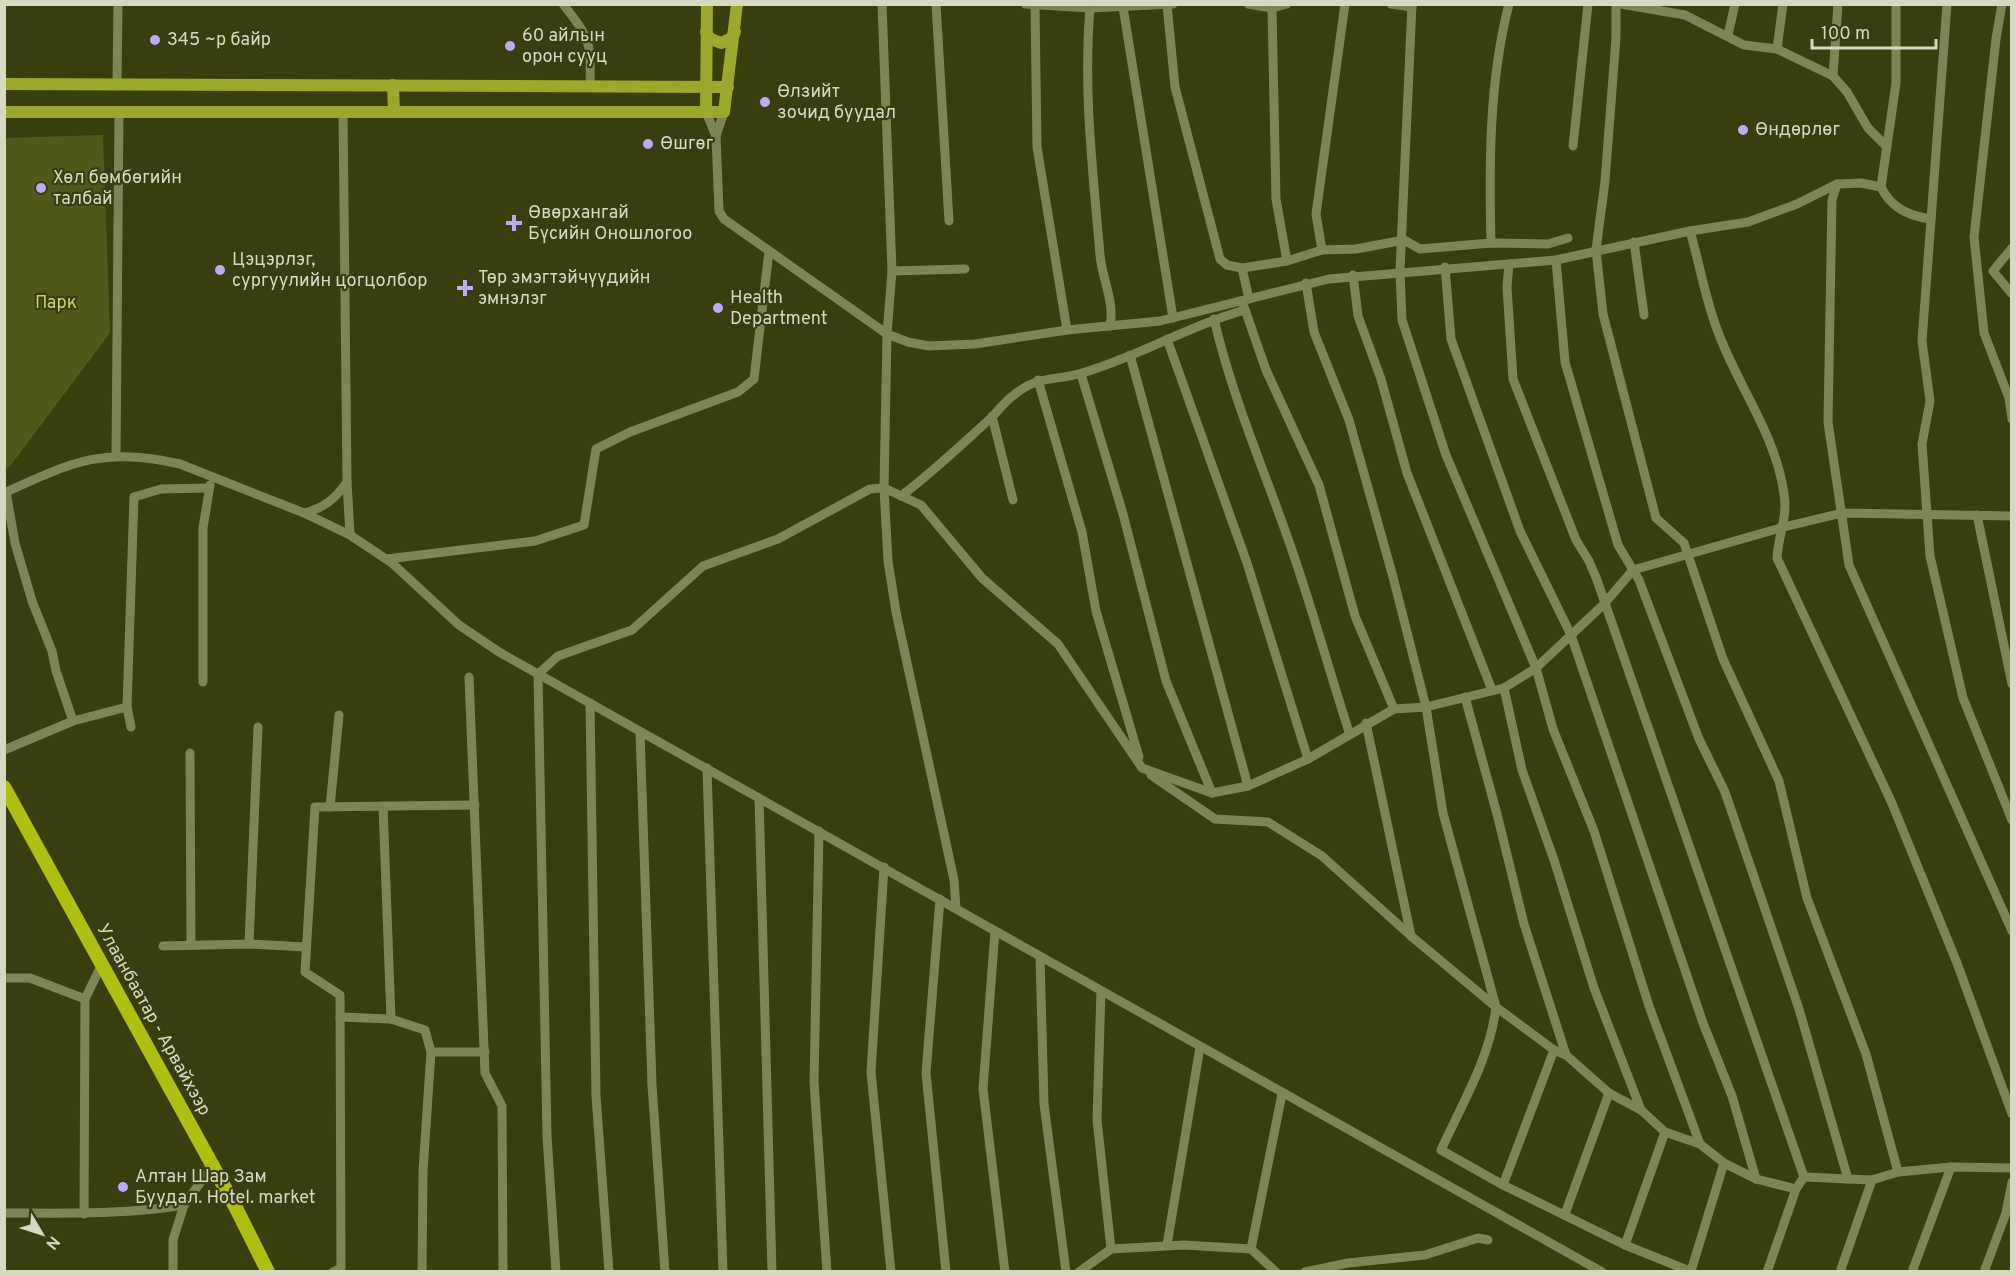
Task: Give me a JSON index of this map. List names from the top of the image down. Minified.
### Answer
{"streets":{"highway":["Улаанбаатар - Арвайхээр"]},"parks":["Парк"],"places":{"other":["345 ~р байр","60 айлын орон сууц","Өлзийт зочид буудал","Өндөрлөг","Өшгөг","Хөл бөмбөгийн талбай","Цэцэрлэг, сургуулийн цогцолбор","Health Department","Алтан Шар Зам Буудал. Hotel. market"],"health":["Өвөрхангай Бүсийн Оношлогоо","Төр эмэгтэйчүүдийн эмнэлэг"]},"scale_bar":"100 m","north":"bottom right"}
